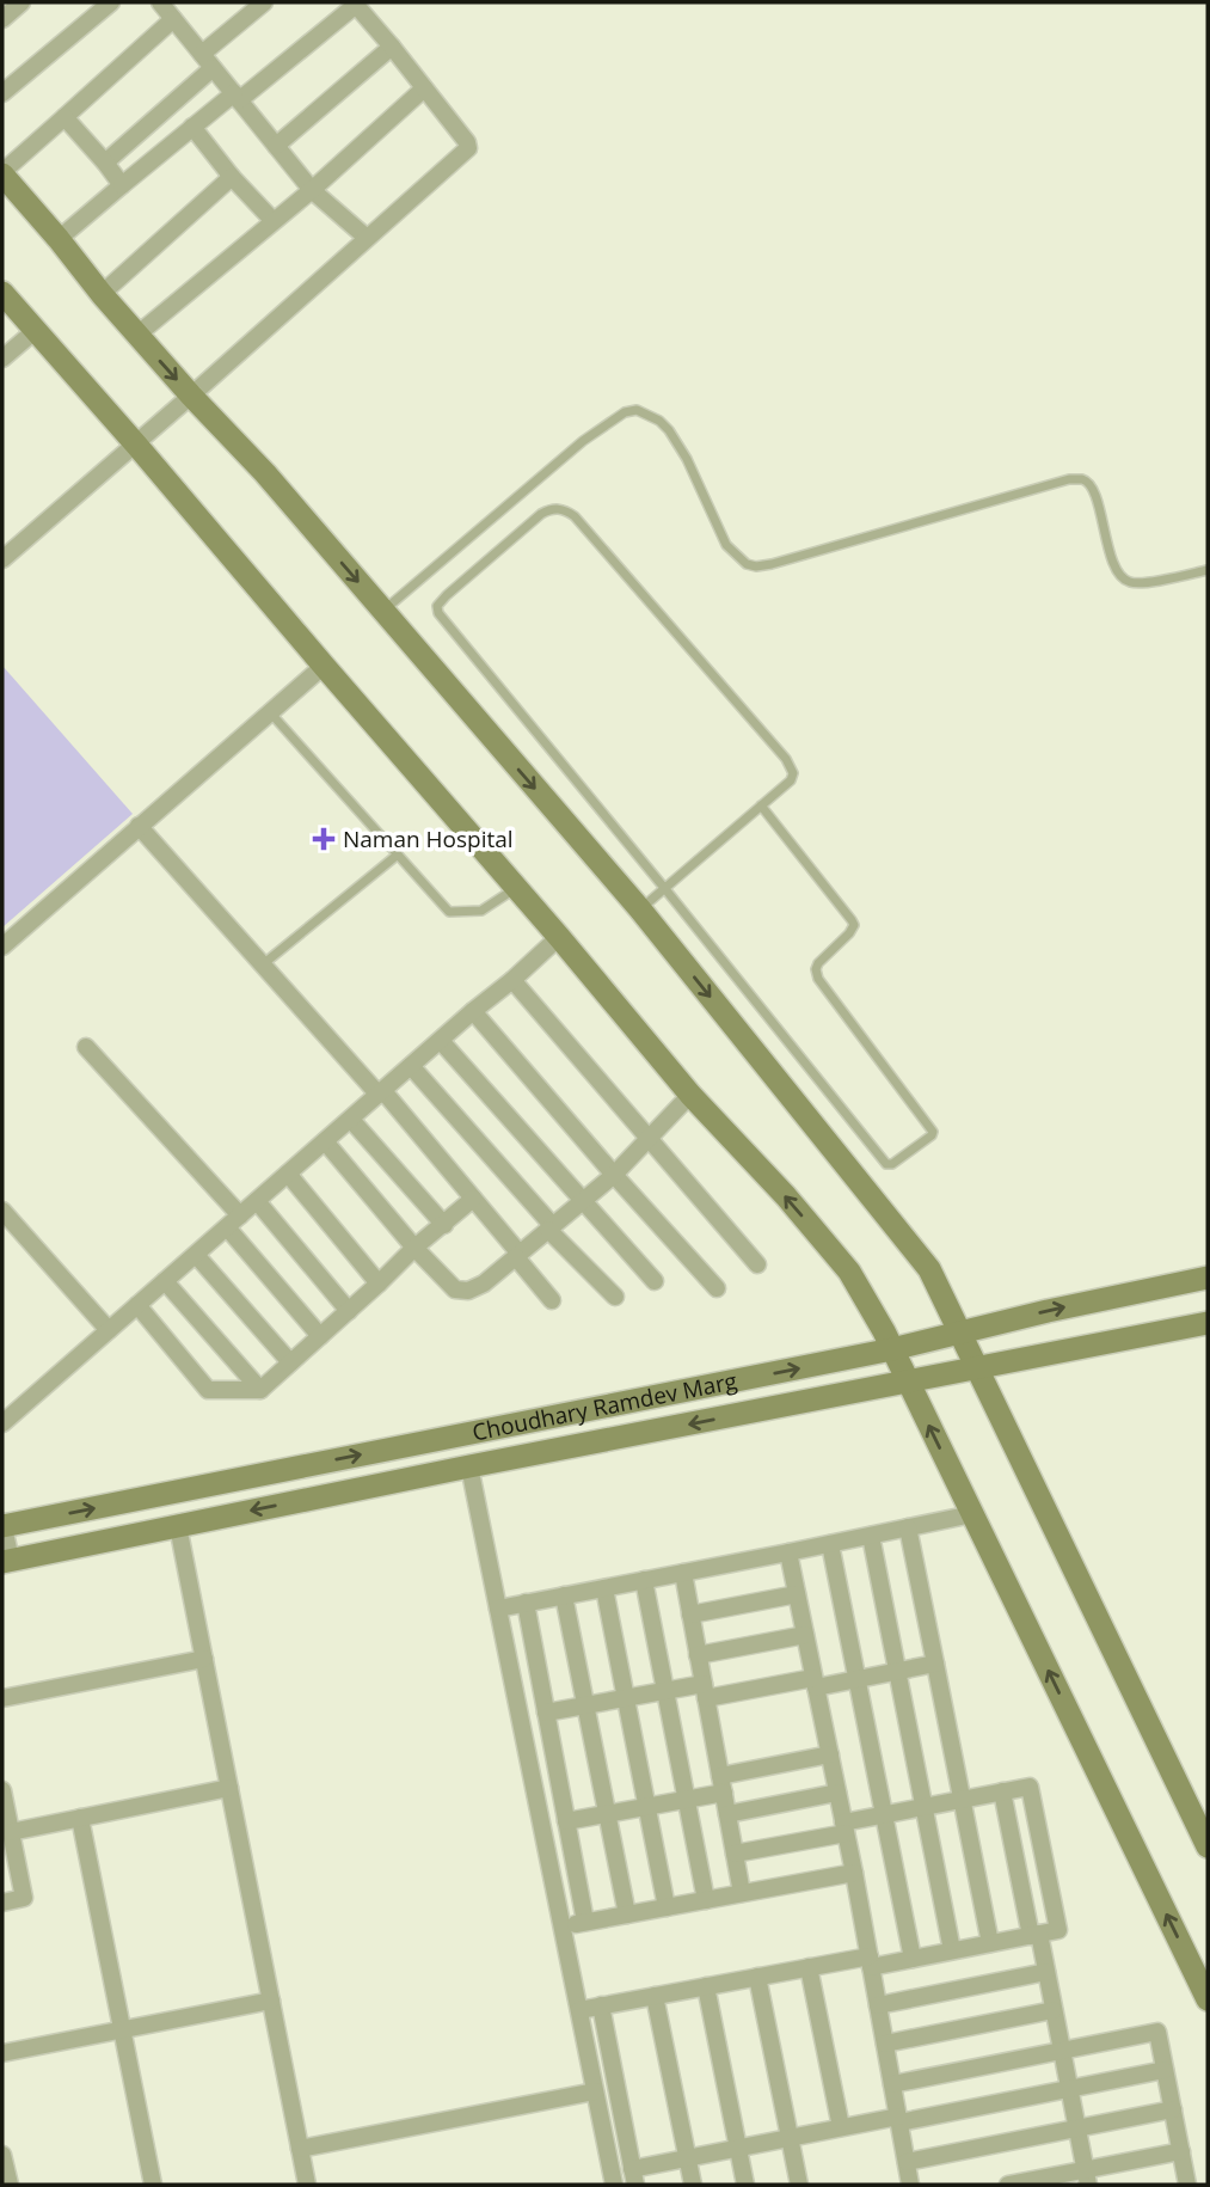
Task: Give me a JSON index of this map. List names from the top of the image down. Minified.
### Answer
{"streets":{"street":["Choudhary Ramdev Marg"]},"places":{"health":["Naman Hospital"]}}
